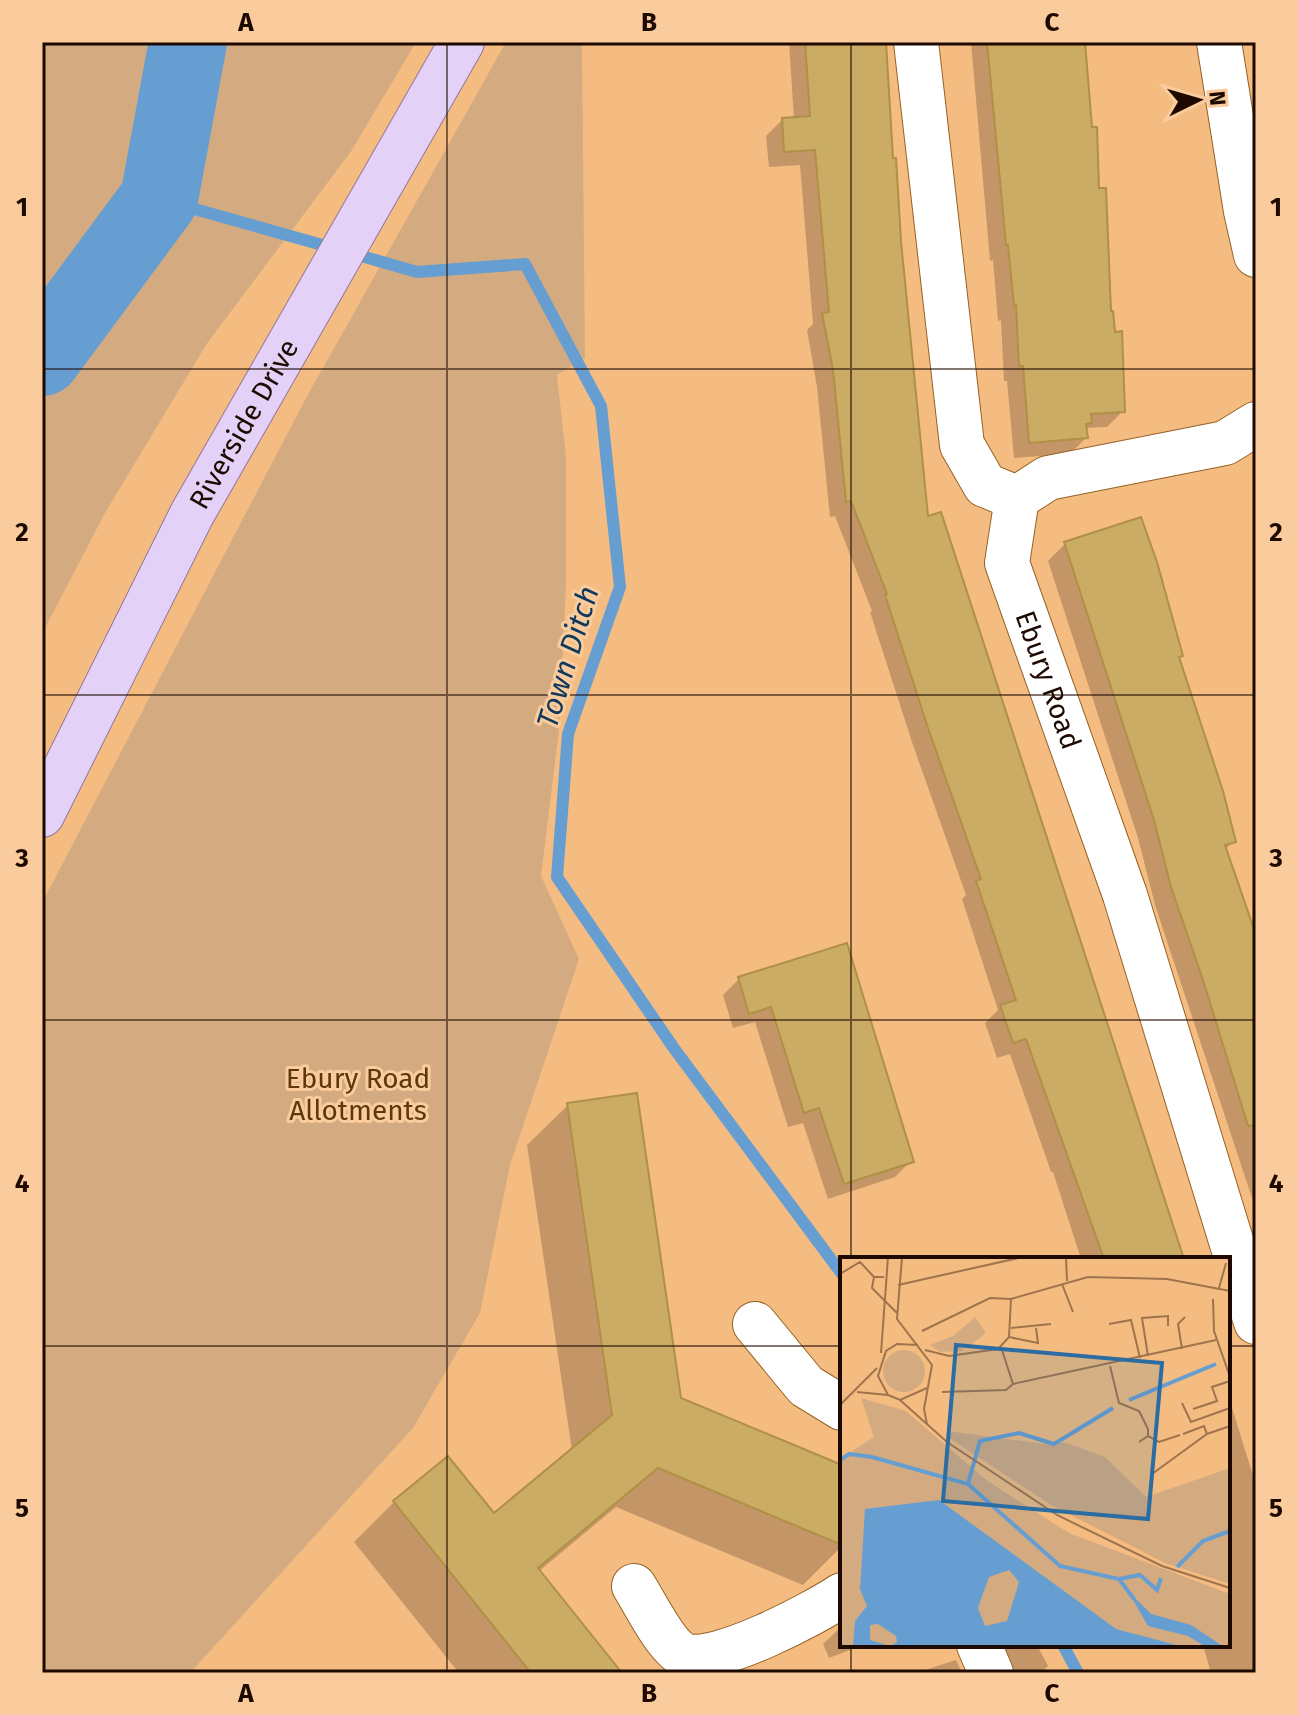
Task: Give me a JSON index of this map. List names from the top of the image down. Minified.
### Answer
{"streets":{"main road":["Riverside Drive"],"street":["Ebury Road"]},"water":["Town Ditch"],"parks":["Ebury Road Allotments"],"north":"right","grid":{"columns":["A","B","C"],"rows":["1","2","3","4","5"]}}
